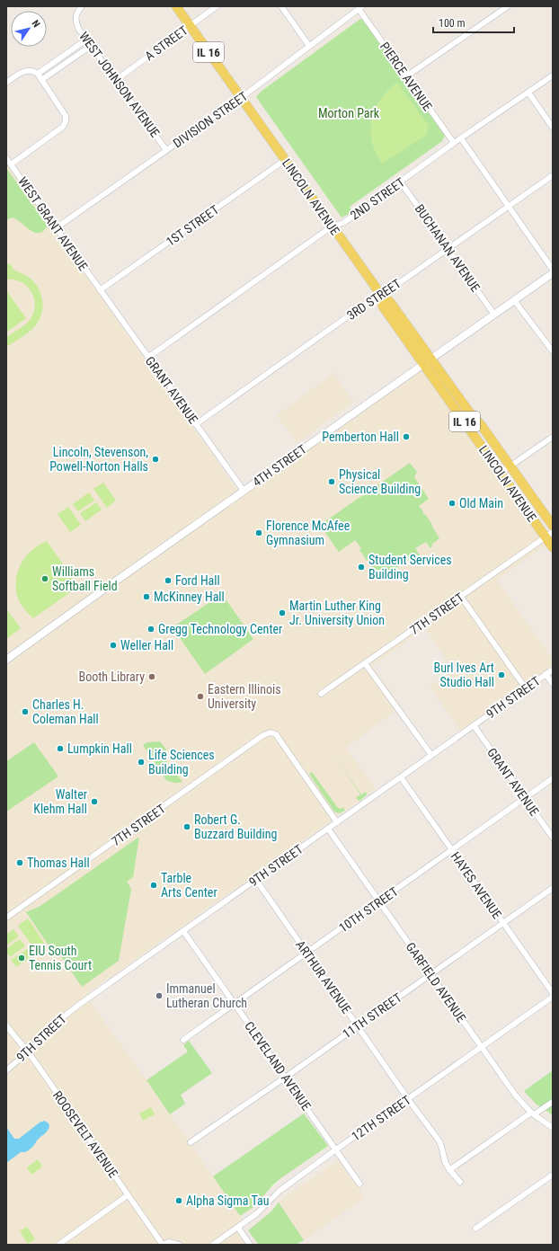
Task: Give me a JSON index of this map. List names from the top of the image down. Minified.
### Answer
{"streets":{"main road":["IL 16","LINCOLN AVENUE"],"street":["A STREET","PIERCE AVENUE","WEST JOHNSON AVENUE","DIVISION STREET","2ND STREET","WEST GRANT AVENUE","1ST STREET","BUCHANAN AVENUE","3RD STREET","GRANT AVENUE","4TH STREET","7TH STREET","9TH STREET","HAYES AVENUE","10TH STREET","ARTHUR AVENUE","GARFIELD AVENUE","11TH STREET","CLEVELAND AVENUE","12TH STREET","ROOSEVELT AVENUE"]},"crossings":[["A STREET","IL 16"],["A STREET","WEST JOHNSON AVENUE"],["IL 16","DIVISION STREET"],["IL 16","LINCOLN AVENUE"],["PIERCE AVENUE","DIVISION STREET"],["PIERCE AVENUE","2ND STREET"],["WEST JOHNSON AVENUE","DIVISION STREET"],["DIVISION STREET","LINCOLN AVENUE"],["DIVISION STREET","WEST GRANT AVENUE"],["LINCOLN AVENUE","2ND STREET"],["LINCOLN AVENUE","1ST STREET"],["LINCOLN AVENUE","3RD STREET"],["LINCOLN AVENUE","4TH STREET"],["LINCOLN AVENUE","7TH STREET"],["2ND STREET","BUCHANAN AVENUE"],["2ND STREET","GRANT AVENUE"],["WEST GRANT AVENUE","1ST STREET"],["WEST GRANT AVENUE","GRANT AVENUE"],["1ST STREET","GRANT AVENUE"],["BUCHANAN AVENUE","3RD STREET"],["BUCHANAN AVENUE","4TH STREET"],["3RD STREET","GRANT AVENUE"],["GRANT AVENUE","4TH STREET"],["GRANT AVENUE","9TH STREET"],["GRANT AVENUE","10TH STREET"],["7TH STREET","9TH STREET"],["9TH STREET","HAYES AVENUE"],["9TH STREET","ARTHUR AVENUE"],["9TH STREET","GARFIELD AVENUE"],["9TH STREET","CLEVELAND AVENUE"],["9TH STREET","ROOSEVELT AVENUE"],["HAYES AVENUE","10TH STREET"],["HAYES AVENUE","11TH STREET"],["10TH STREET","ARTHUR AVENUE"],["10TH STREET","GARFIELD AVENUE"],["10TH STREET","CLEVELAND AVENUE"],["ARTHUR AVENUE","11TH STREET"],["ARTHUR AVENUE","12TH STREET"],["GARFIELD AVENUE","11TH STREET"],["GARFIELD AVENUE","12TH STREET"],["11TH STREET","CLEVELAND AVENUE"],["CLEVELAND AVENUE","12TH STREET"]],"parks":["Morton Park"],"places":["Pemberton Hall","Lincoln, Stevenson, Powell-Norton Halls","Physical Science Building","Old Main","Florence McAfee Gymnasium","Student Services Building","Williams Softball Field","Ford Hall","McKinney Hall","Martin Luther King Jr. University Union","Gregg Technology Center","Weller Hall","Burl Ives Art Studio Hall","Booth Library","Eastern Illinois University","Charles H. Coleman Hall","Lumpkin Hall","Life Sciences Building","Walter Klehm Hall","Robert G. Buzzard Building","Thomas Hall","Tarble Arts Center","EIU South Tennis Court","Immanuel Lutheran Church","Alpha Sigma Tau"],"scale_bar":"100 m","north":"top right"}
